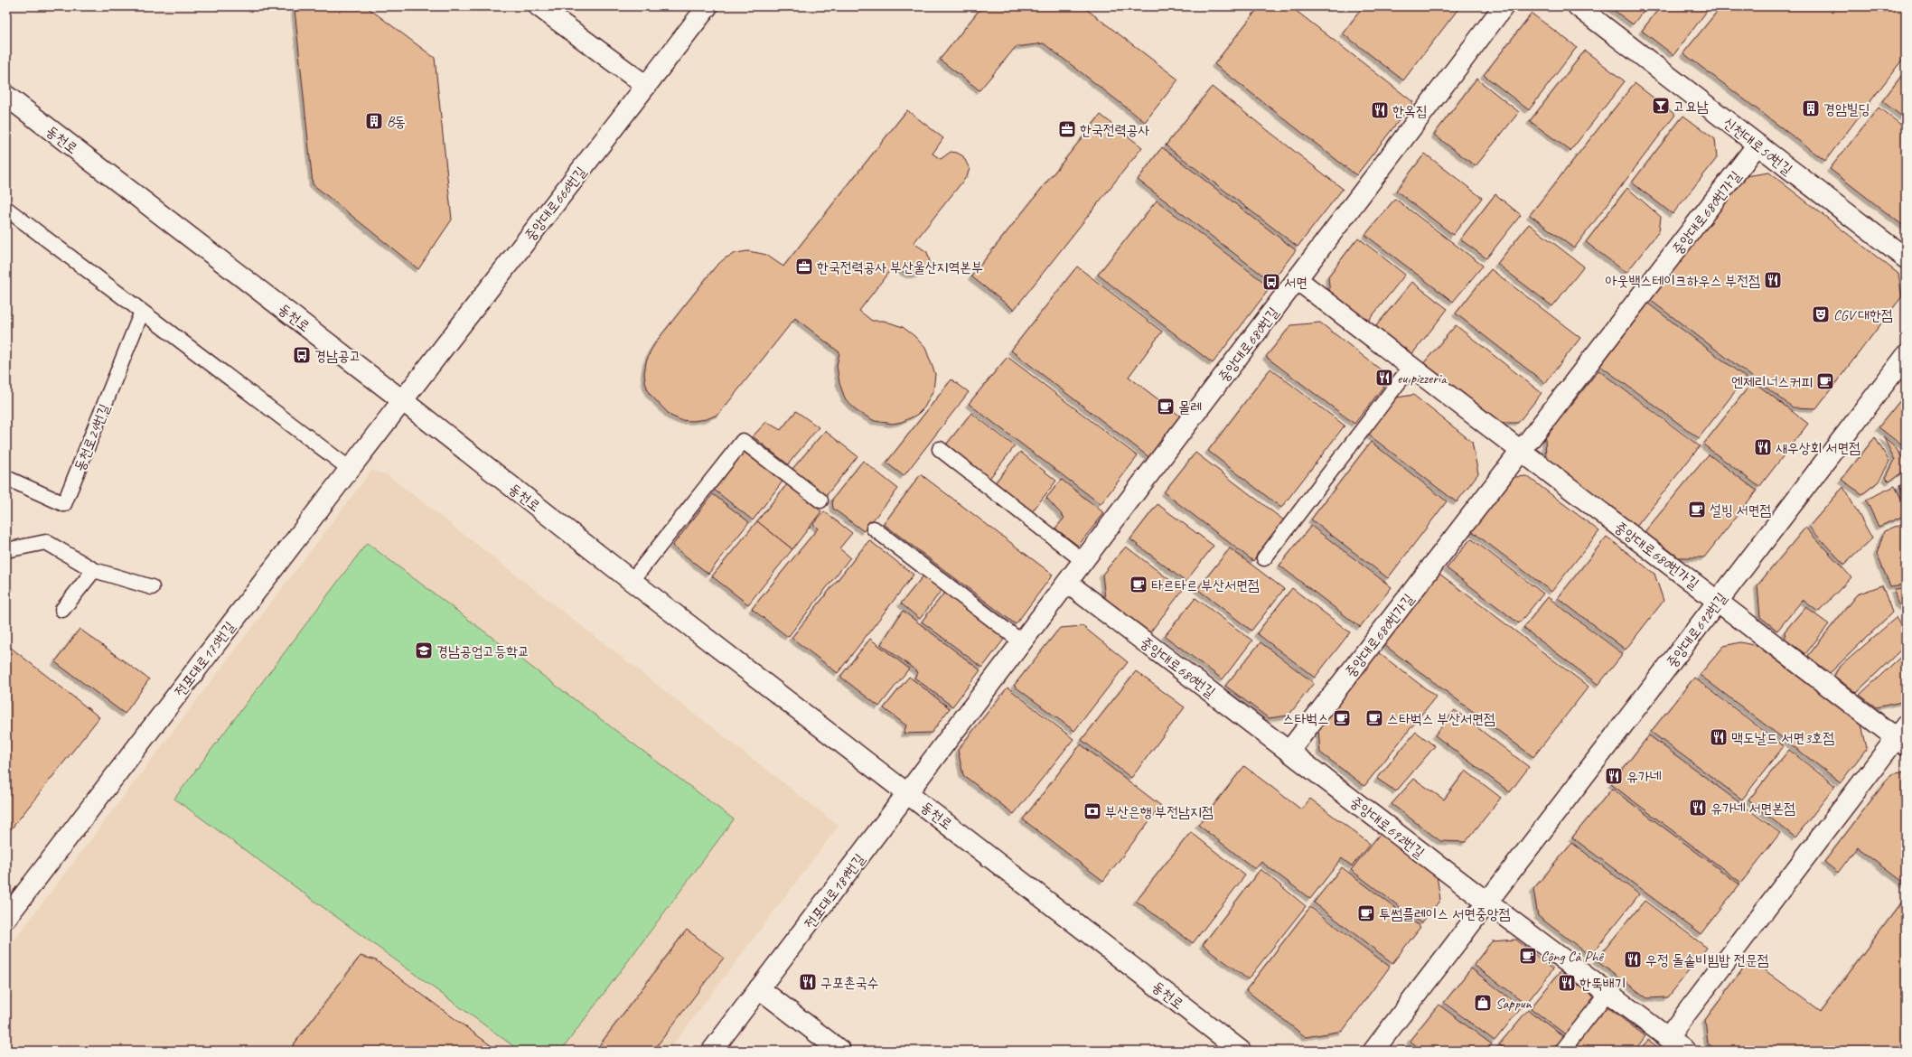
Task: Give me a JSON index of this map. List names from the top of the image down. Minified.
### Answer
{"streets":{"street":["동천로","신천대로50번길","중앙대로666번길","중앙대로680번가길","중앙대로680번길","중앙대로692번길","전포대로175번길","전포대로189번길"],"lane":["동천로24번길"]},"crossings":[["동천로","중앙대로666번길"],["동천로","중앙대로680번길"],["동천로","전포대로175번길"],["동천로","전포대로189번길"],["신천대로50번길","중앙대로680번가길"],["중앙대로666번길","전포대로175번길"],["중앙대로680번가길","중앙대로680번길"],["중앙대로680번가길","중앙대로692번길"],["중앙대로680번길","중앙대로692번길"],["중앙대로680번길","전포대로189번길"]],"places":{"bar":["고요남"],"building":["경암빌딩","B동"],"restaurant":["한옥집","아웃백스테이크하우스 부전점","eu pizzeria","새우상회 서면점","맥도날드 서면3호점","유가네","유가네 서면본점","우정 돌솥비빔밥 전문점","구포촌국수","한뚝배기"],"office":["한국전력공사","한국전력공사 부산울산지역본부"],"bus stop":["서면","경남공고"],"theatre":["CGV 대한점"],"cafe":["엔제리너스커피","몰레","설빙 서면점","타르타르 부산서면점","스타벅스","스타벅스 부산서면점","투썸플레이스 서면중앙점","Cộng Cà Phê"],"school or university":["경남공업고등학교"],"bank":["부산은행 부전남지점"],"shop":["Sappun"]}}
